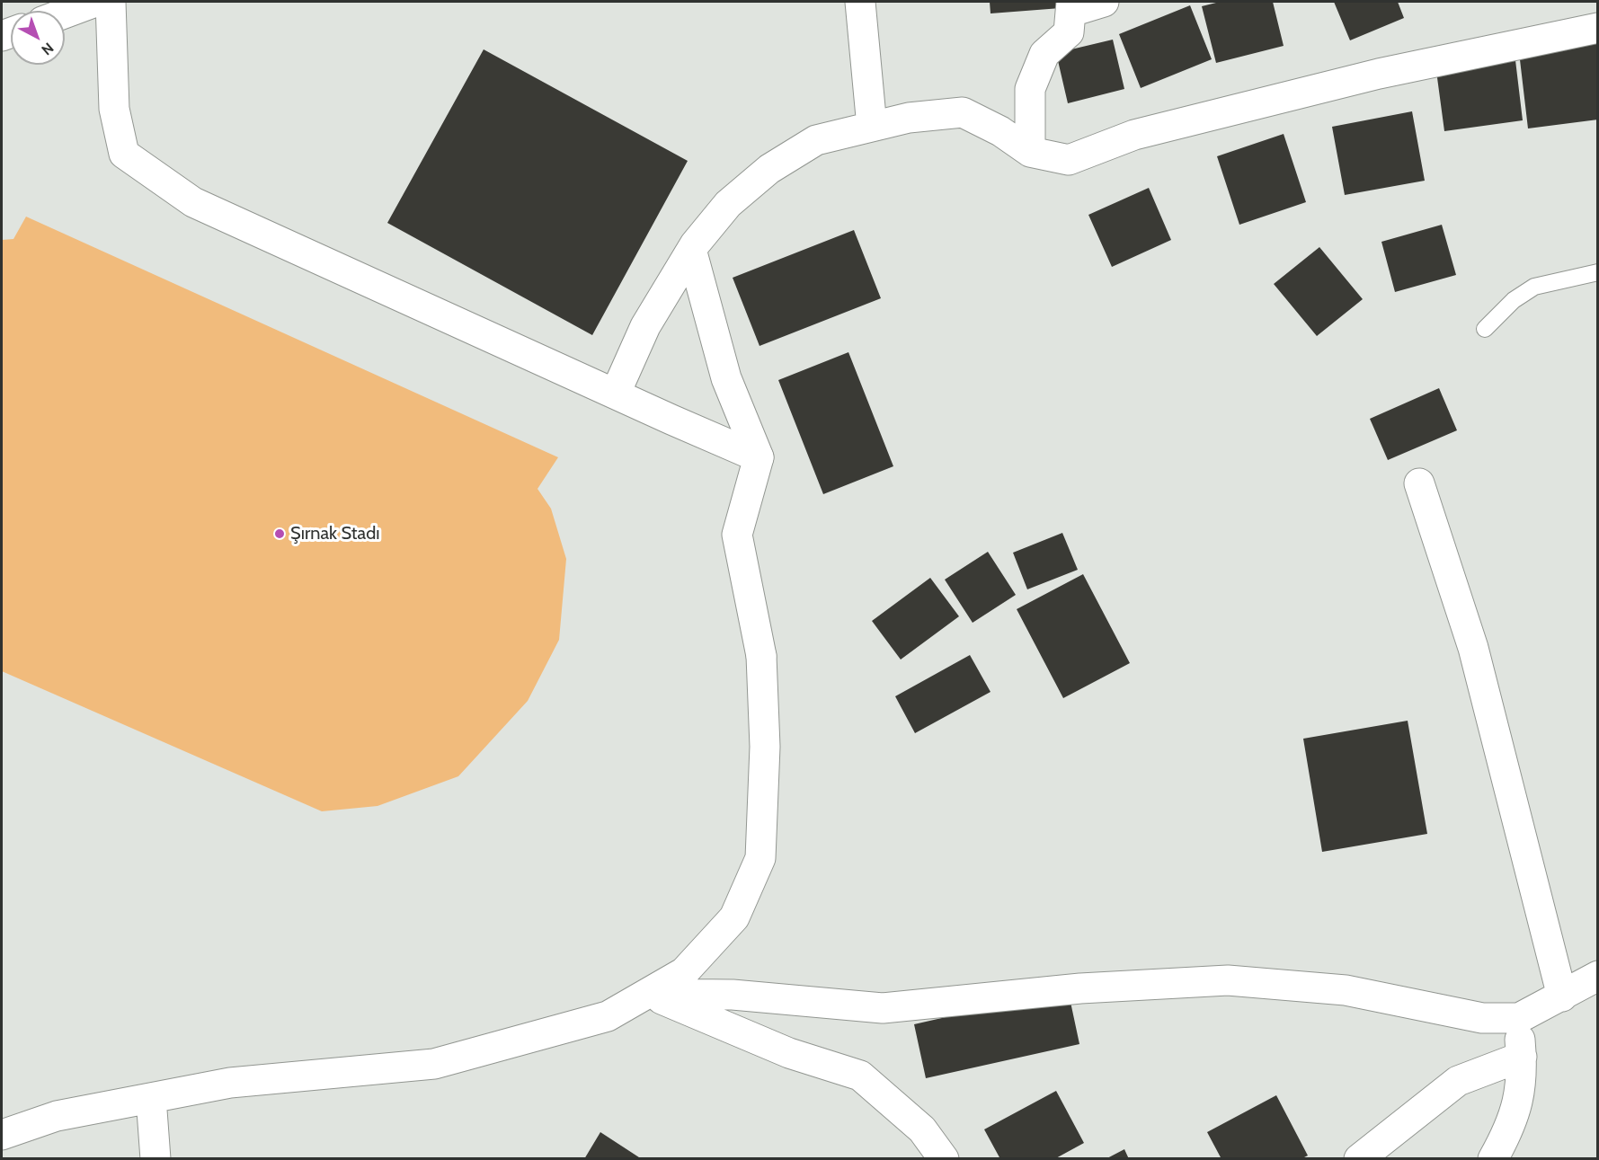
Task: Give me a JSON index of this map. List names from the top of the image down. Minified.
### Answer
{"places":["Şırnak Stadı"],"north":"bottom right"}
